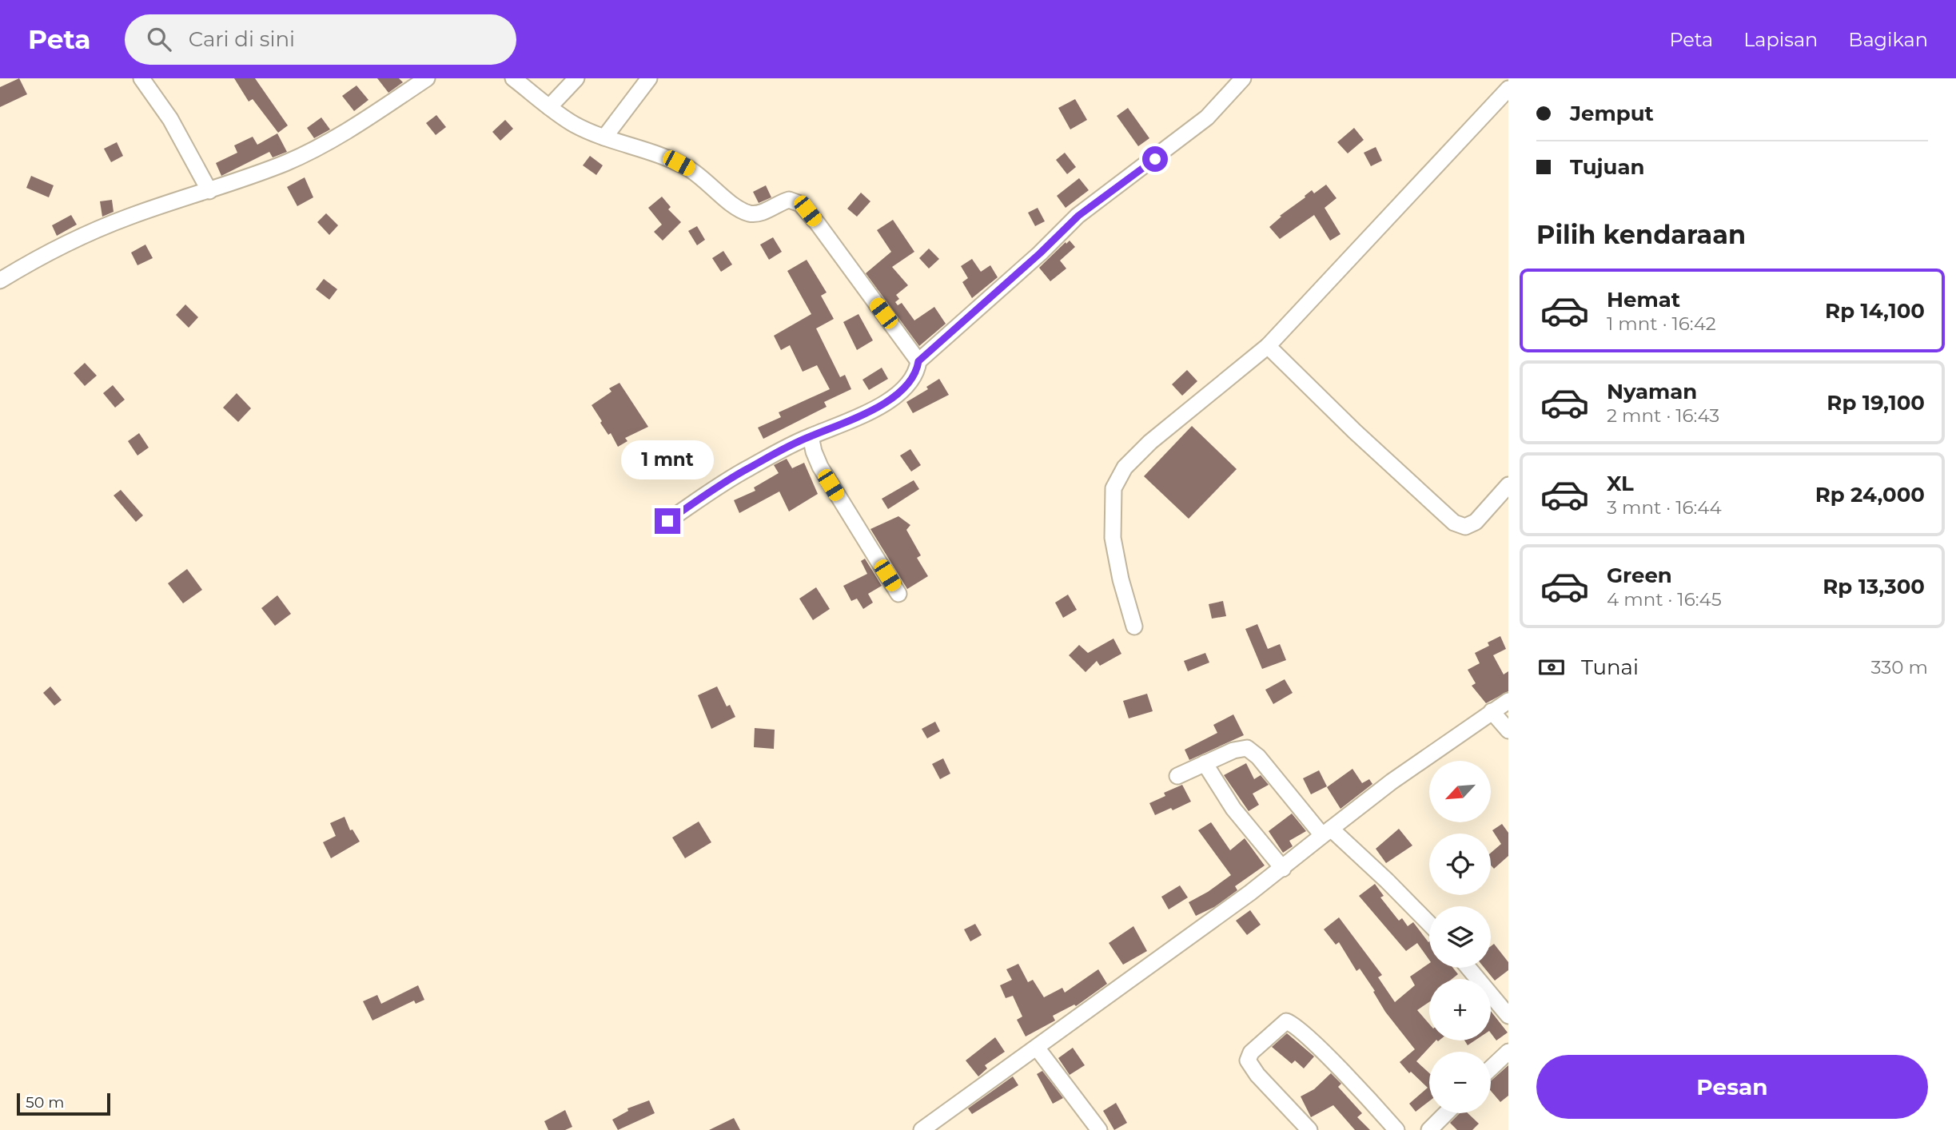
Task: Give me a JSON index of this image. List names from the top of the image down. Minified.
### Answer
{"scale_bar":"50 m","north":"bottom left","page":{"header":"Peta","search":"Cari di sini","nav":["Peta","Lapisan","Bagikan"],"banner":["Jemput","Tujuan"],"heading":"Pilih kendaraan","list":[{"name":"Hemat","note":"1 mnt · 16:42","value":"Rp 14,100"},{"name":"Nyaman","note":"2 mnt · 16:43","value":"Rp 19,100"},{"name":"XL","note":"3 mnt · 16:44","value":"Rp 24,000"},{"name":"Green","note":"4 mnt · 16:45","value":"Rp 13,300"}],"bubble":"1 mnt","pay":["Tunai","330 m"],"map_buttons":["+","−"],"buttons":"Pesan","scale":"50 m"}}
